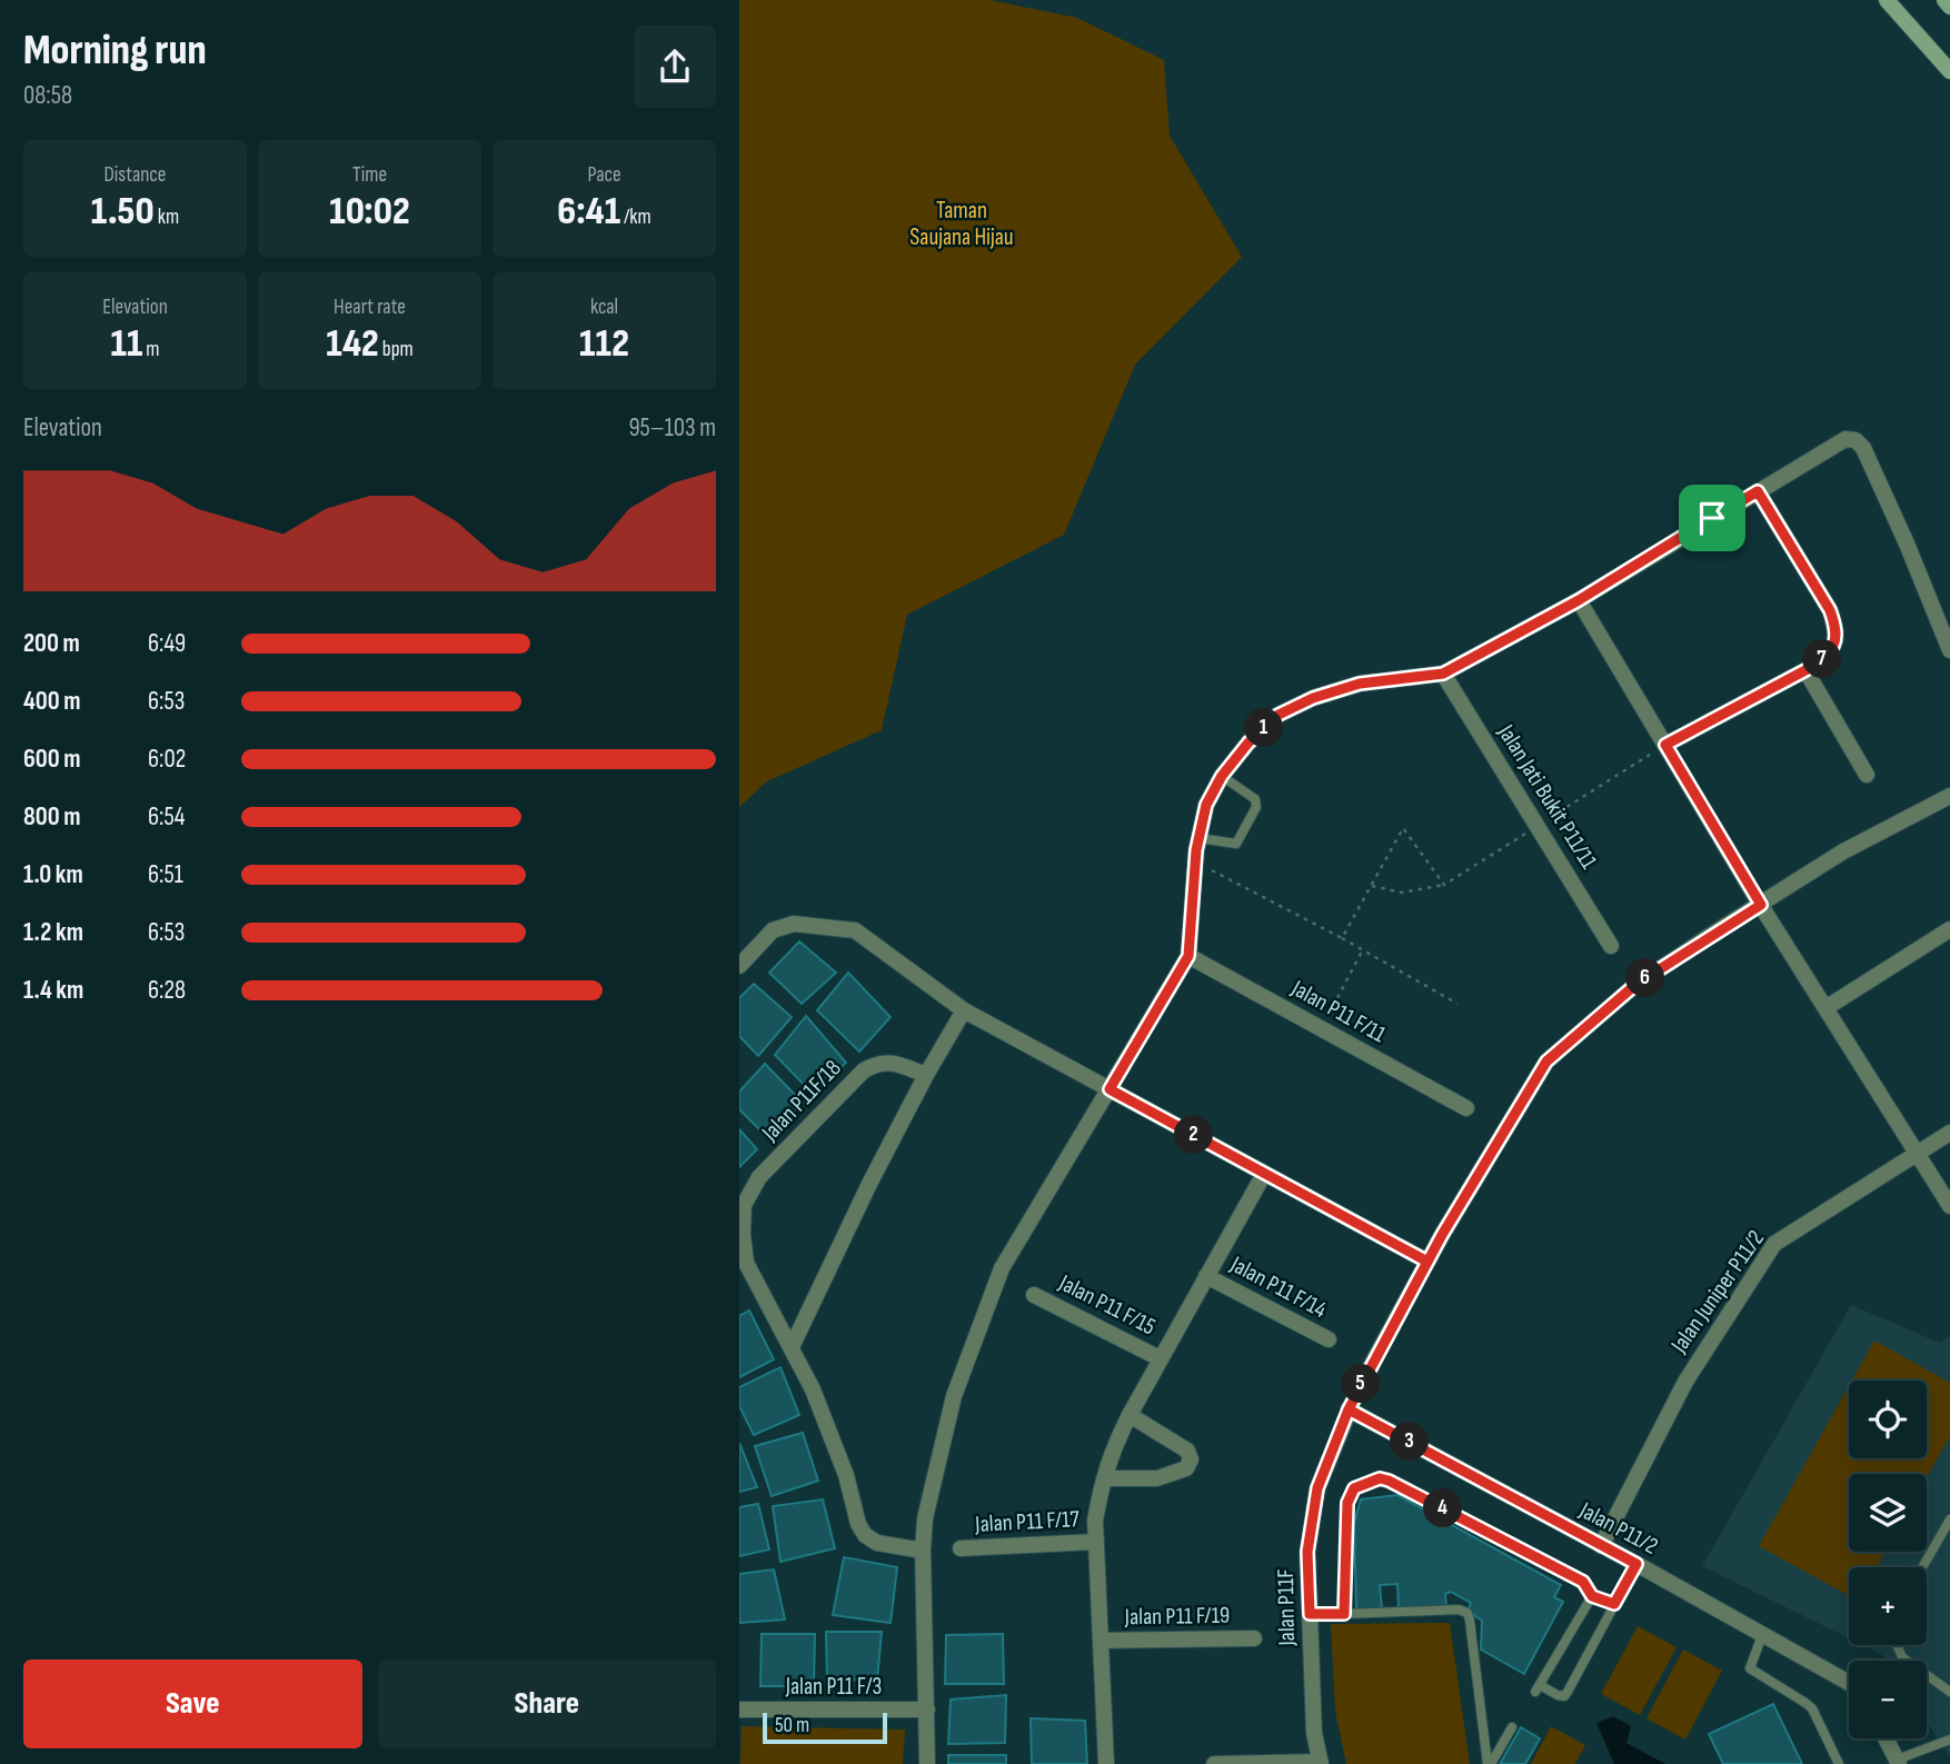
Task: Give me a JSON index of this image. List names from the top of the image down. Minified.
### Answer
{"streets":{"street":["Jalan Jati Bukit P11/11","Jalan P11 F/11","Jalan P11F/18","Jalan P11 F/14","Jalan Juniper P11/2","Jalan P11 F/15","Jalan P11 F/17","Jalan P11/2","Jalan P11F","Jalan P11 F/19","Jalan P11 F/3"]},"crossings":[["Jalan Juniper P11/2","Jalan P11/2"],["Jalan P11/2","Jalan P11F"]],"parks":["Taman Saujana Hijau"],"scale_bar":"50 m","page":{"heading":["Morning run","08:58"],"stats":[["Distance","1.50 km"],["Time","10:02"],["Pace","6:41 /km"],["Elevation","11 m"],["Heart rate","142 bpm"],["kcal","112"]],"chart":["Elevation","95–103 m"],"list":[{"name":"200 m","note":"6:49"},{"name":"400 m","note":"6:53"},{"name":"600 m","note":"6:02"},{"name":"800 m","note":"6:54"},{"name":"1.0 km","note":"6:51"},{"name":"1.2 km","note":"6:53"},{"name":"1.4 km","note":"6:28"}],"pins":["7","1","6","2","5","3","4"],"map_buttons":["+","−"],"buttons":["Save","Share"],"scale":"50 m"}}
